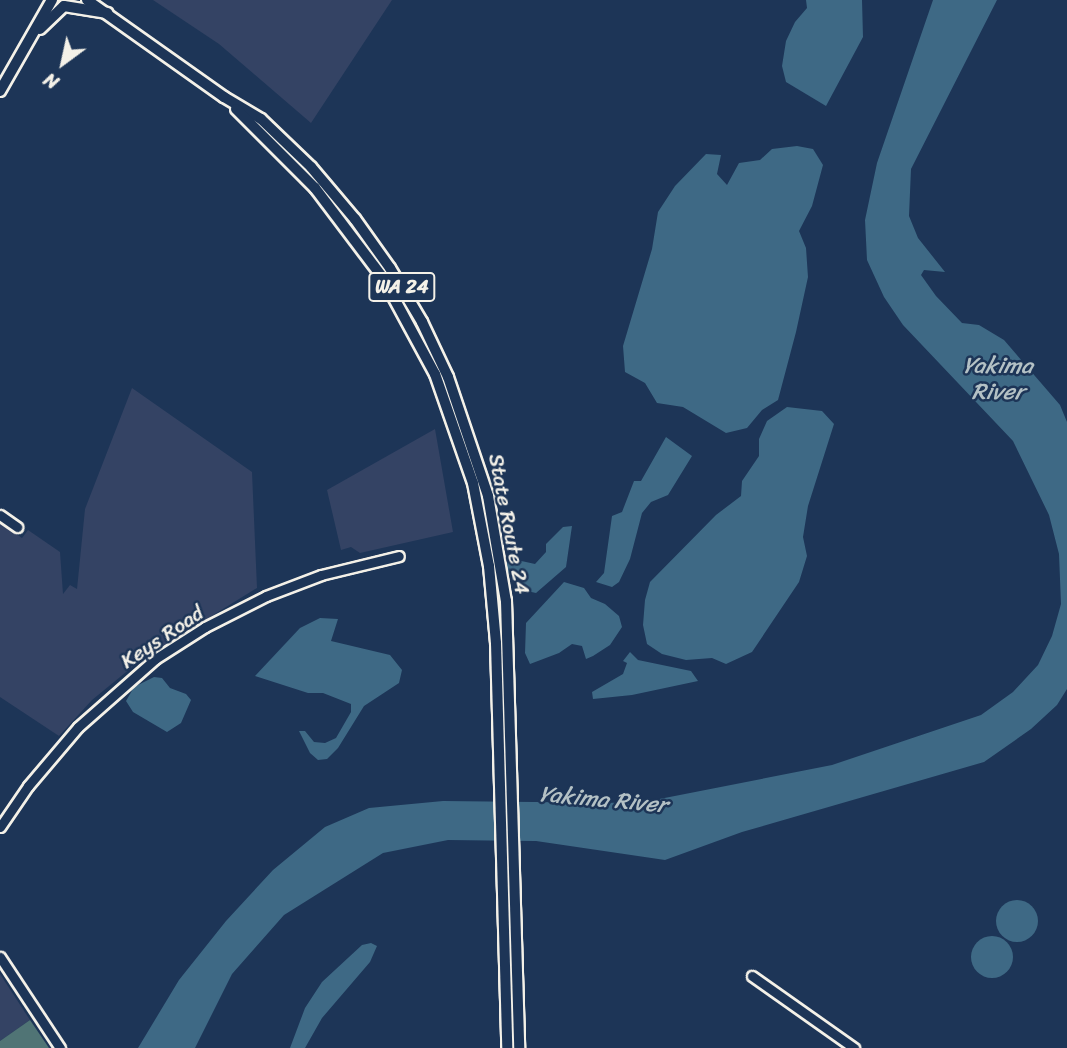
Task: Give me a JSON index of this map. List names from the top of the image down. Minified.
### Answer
{"streets":{"main road":["WA 24","State Route 24"],"street":["Keys Road"]},"water":["Yakima River"],"north":"bottom left"}
